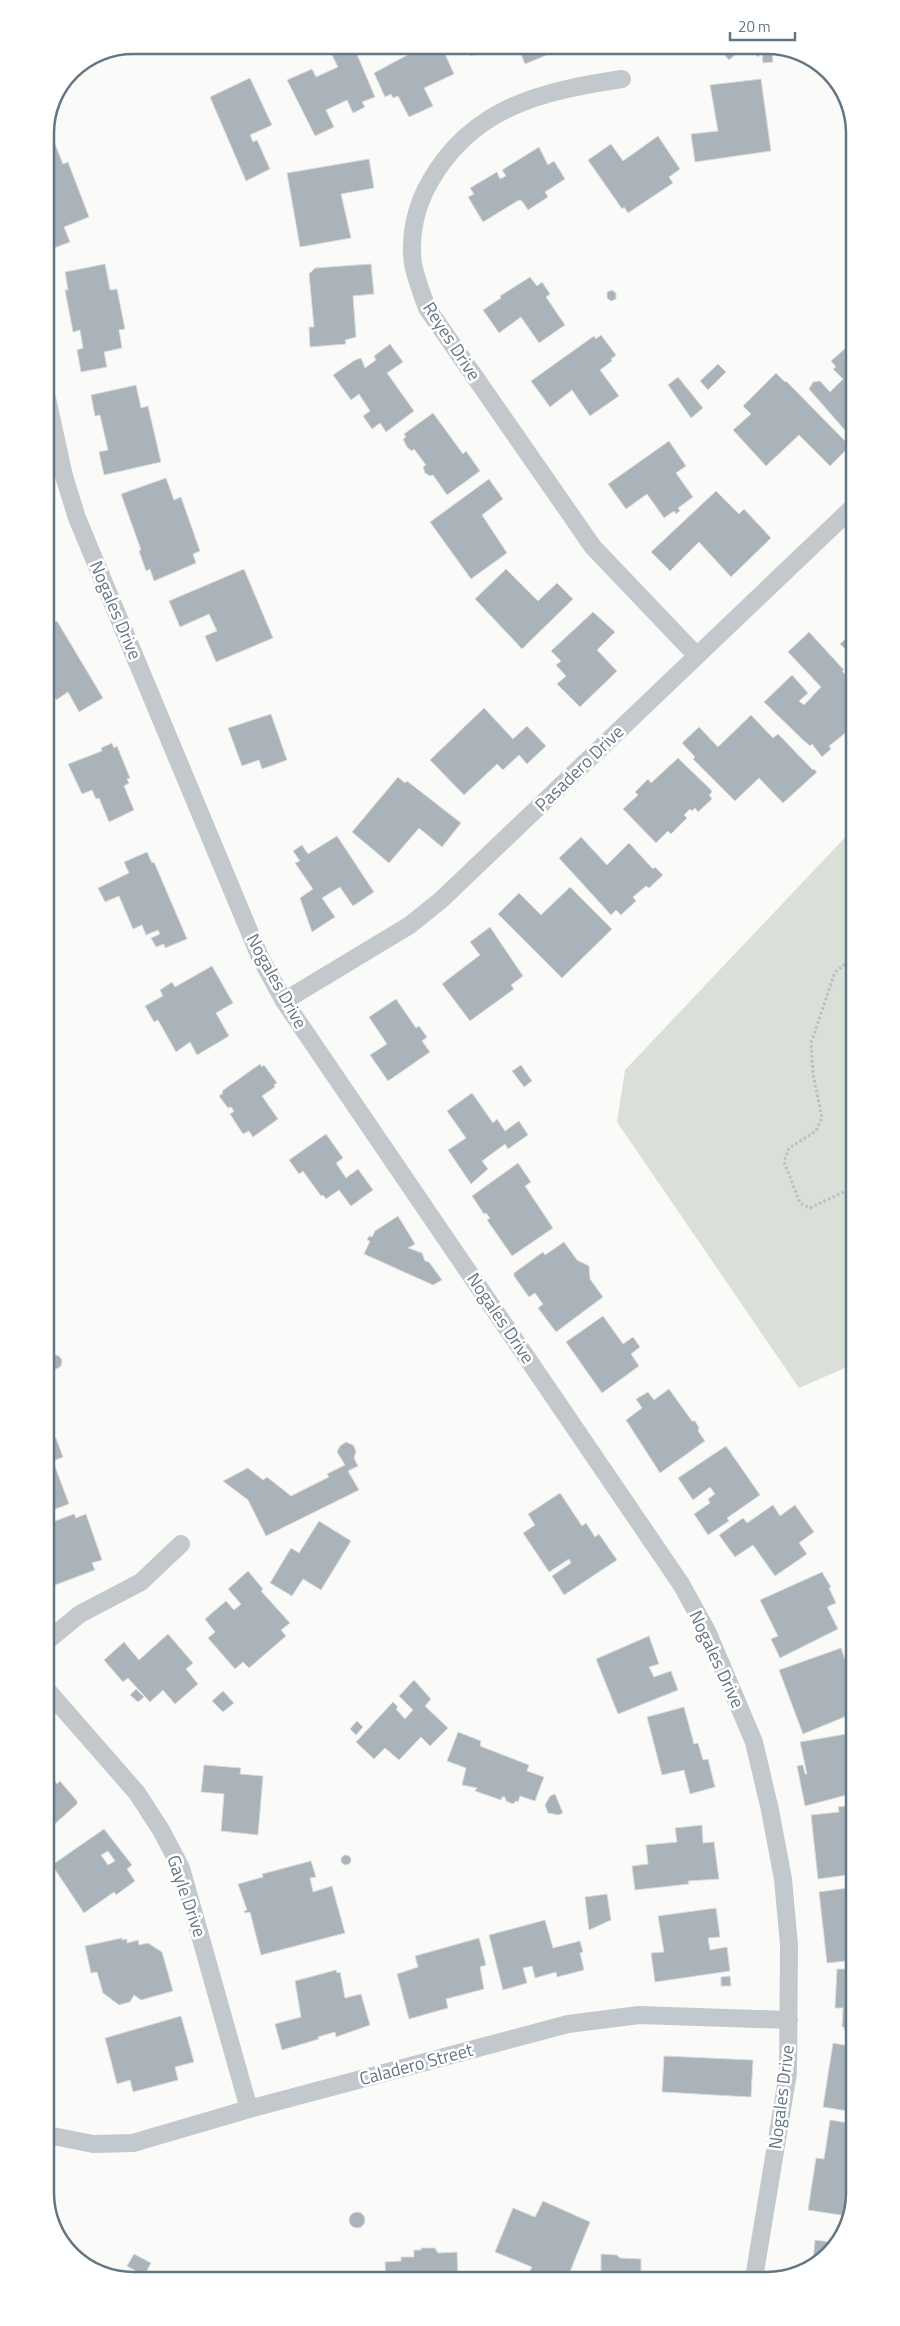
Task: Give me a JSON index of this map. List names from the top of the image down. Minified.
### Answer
{"streets":{"street":["Reyes Drive","Nogales Drive","Pasadero Drive","Gayle Drive","Caladero Street"]},"crossings":[["Reyes Drive","Pasadero Drive"],["Nogales Drive","Pasadero Drive"],["Nogales Drive","Caladero Street"],["Gayle Drive","Caladero Street"]],"scale_bar":"20 m"}
